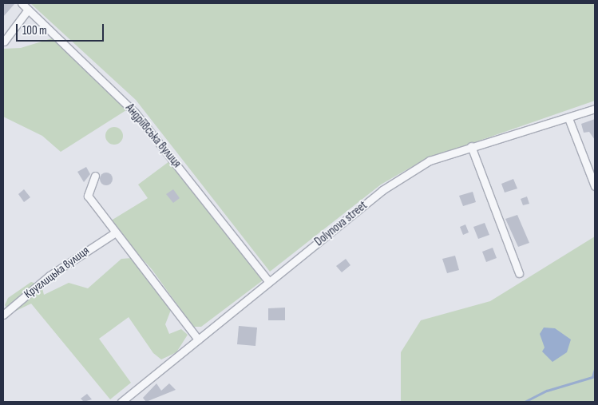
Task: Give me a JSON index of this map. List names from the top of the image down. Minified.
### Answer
{"streets":{"street":["Андріївська вулиця","Dolynova street","Круглицька вулиця"]},"crossings":[["Андріївська вулиця","Dolynova street"]],"scale_bar":"100 m"}
